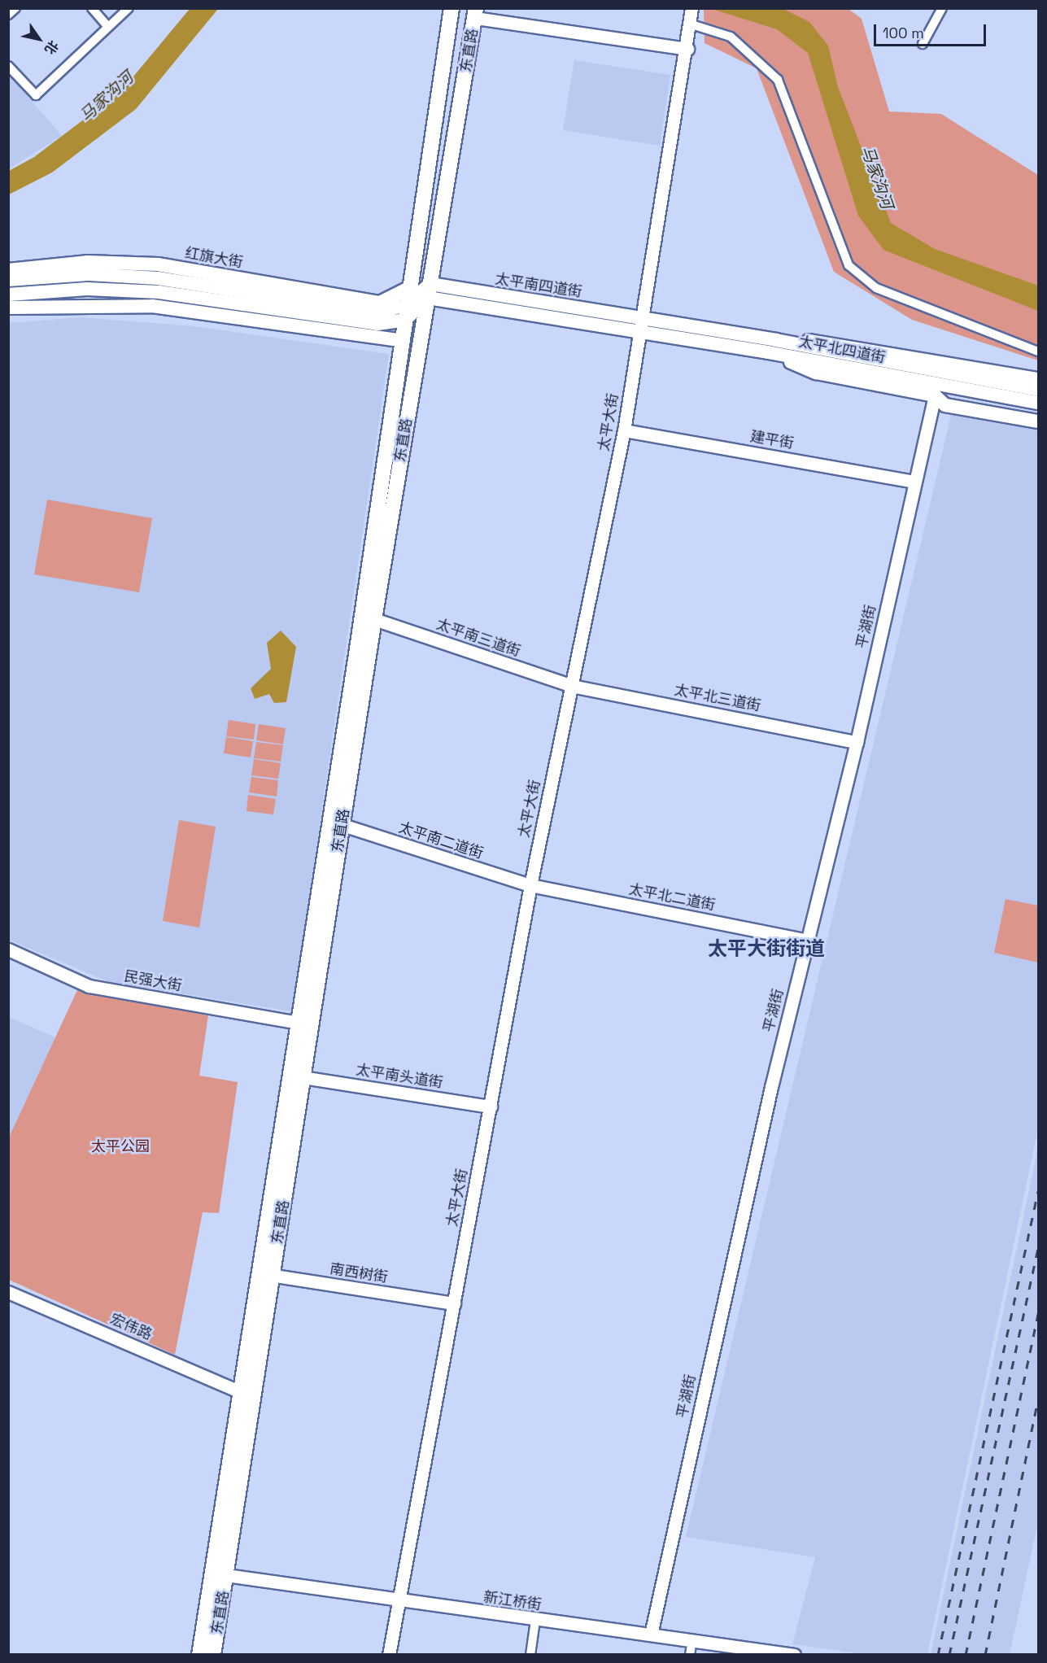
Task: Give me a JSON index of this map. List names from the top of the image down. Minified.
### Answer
{"streets":{"highway":["东直路"],"main road":["红旗大街","太平南四道街","太平北四道街"],"street":["太平大街","建平街","平湖街","太平南三道街","太平北三道街","太平南二道街","太平北二道街","民强大街","太平南头道街","南西树街","宏伟路","新江桥街"]},"crossings":[["东直路","红旗大街"],["东直路","太平南四道街"],["东直路","太平南三道街"],["东直路","太平南二道街"],["东直路","民强大街"],["东直路","太平南头道街"],["东直路","南西树街"],["东直路","宏伟路"],["东直路","新江桥街"],["太平南四道街","太平北四道街"],["太平南四道街","太平大街"],["太平北四道街","太平大街"],["太平大街","建平街"],["太平大街","太平南三道街"],["太平大街","太平北三道街"],["太平大街","太平南二道街"],["太平大街","太平北二道街"],["太平大街","太平南头道街"],["太平大街","南西树街"],["太平大街","新江桥街"],["建平街","平湖街"],["平湖街","太平北三道街"],["平湖街","太平北二道街"],["平湖街","新江桥街"],["太平南三道街","太平北三道街"],["太平南二道街","太平北二道街"]],"districts":["太平大街街道"],"water":["马家沟河"],"parks":["太平公园"],"scale_bar":"100 m","north":"bottom right"}
